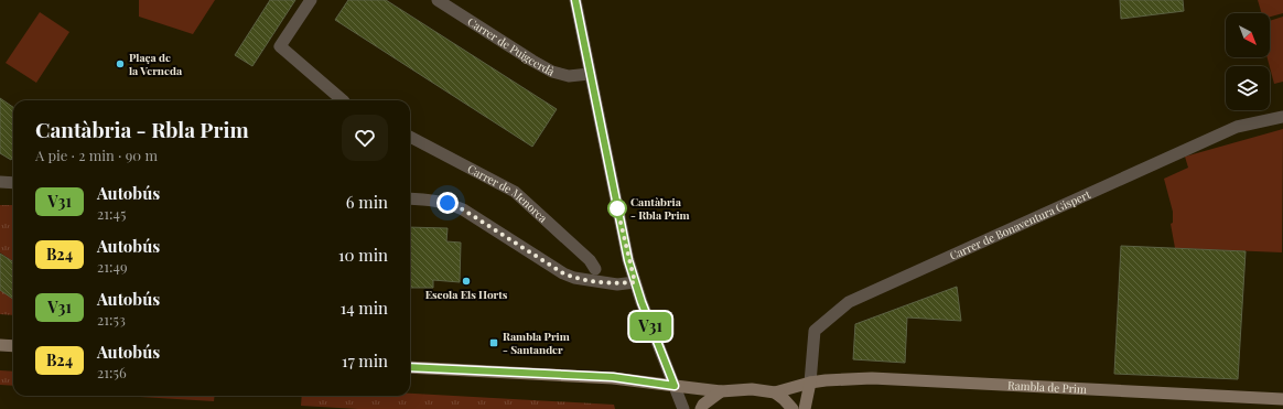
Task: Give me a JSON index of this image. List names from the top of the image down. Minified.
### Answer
{"streets":{"main road":["Rambla de Prim"],"street":["Carrer de Puigcerdà","Carrer de Menorca","Carrer de Bonaventura Gispert"]},"crossings":[["Carrer de Bonaventura Gispert","Rambla de Prim"]],"places":{"other":["Plaça de la Verneda","Cantàbria - Rbla Prim","Escola Els Horts"],"transit":["Rambla Prim - Santander"]},"lines":["bus line V31"],"north":"bottom right","page":{"on_map":"V31","heading":["Cantàbria - Rbla Prim","A pie · 2 min · 90 m"],"list":[{"mark":"V31","name":"Autobús","note":"21:45","value":"6 min"},{"mark":"B24","name":"Autobús","note":"21:49","value":"10 min"},{"mark":"V31","name":"Autobús","note":"21:53","value":"14 min"},{"mark":"B24","name":"Autobús","note":"21:56","value":"17 min"}]}}
